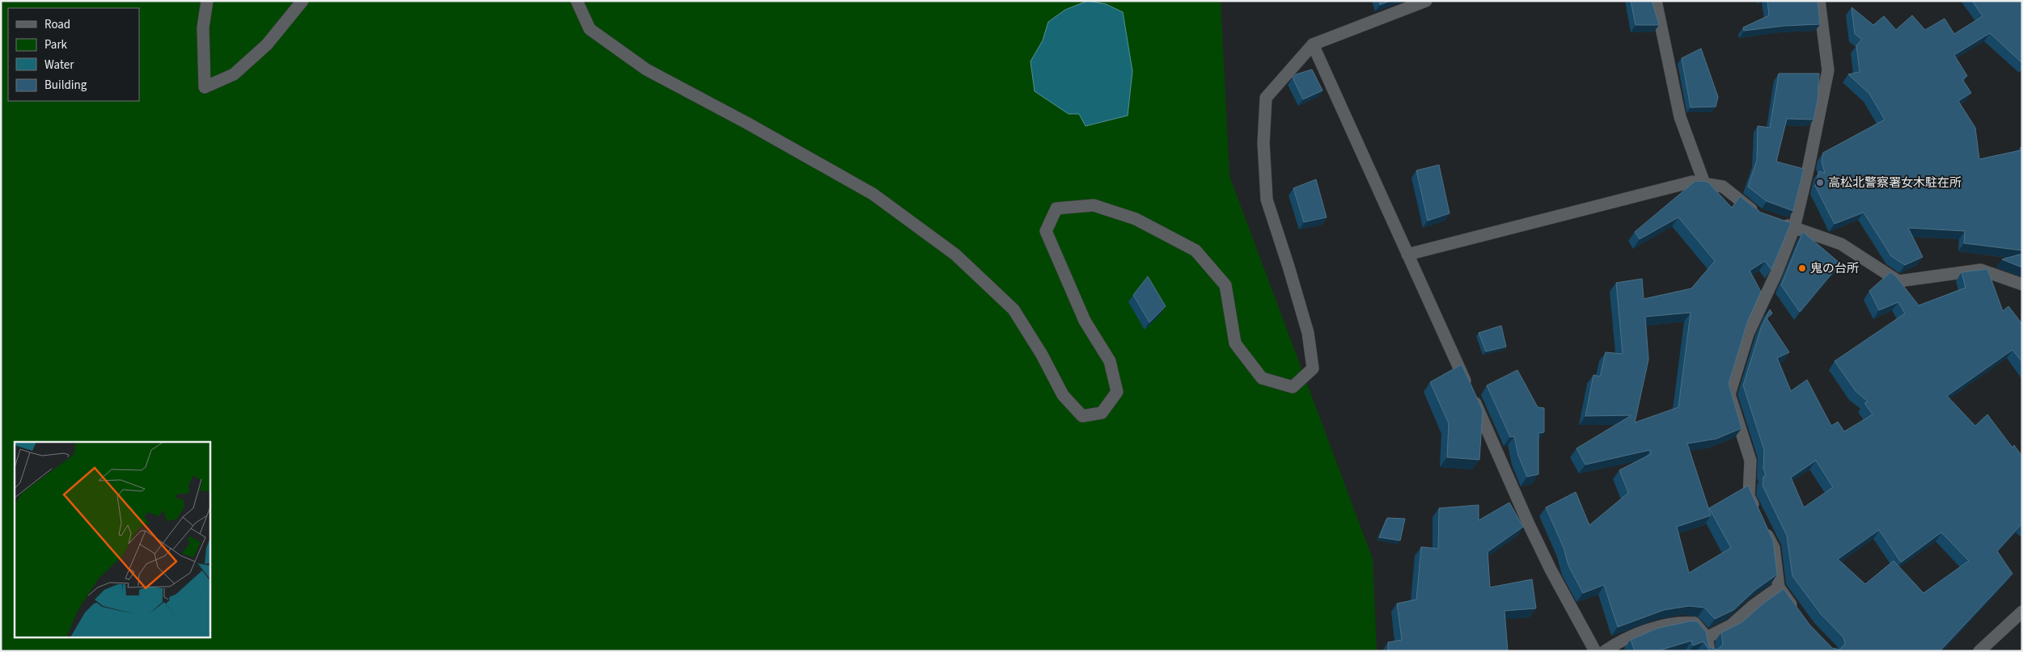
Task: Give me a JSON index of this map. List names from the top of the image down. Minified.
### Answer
{"places":["高松北警察署女木駐在所","鬼の台所"],"legend":["Road","Park","Water","Building"]}
